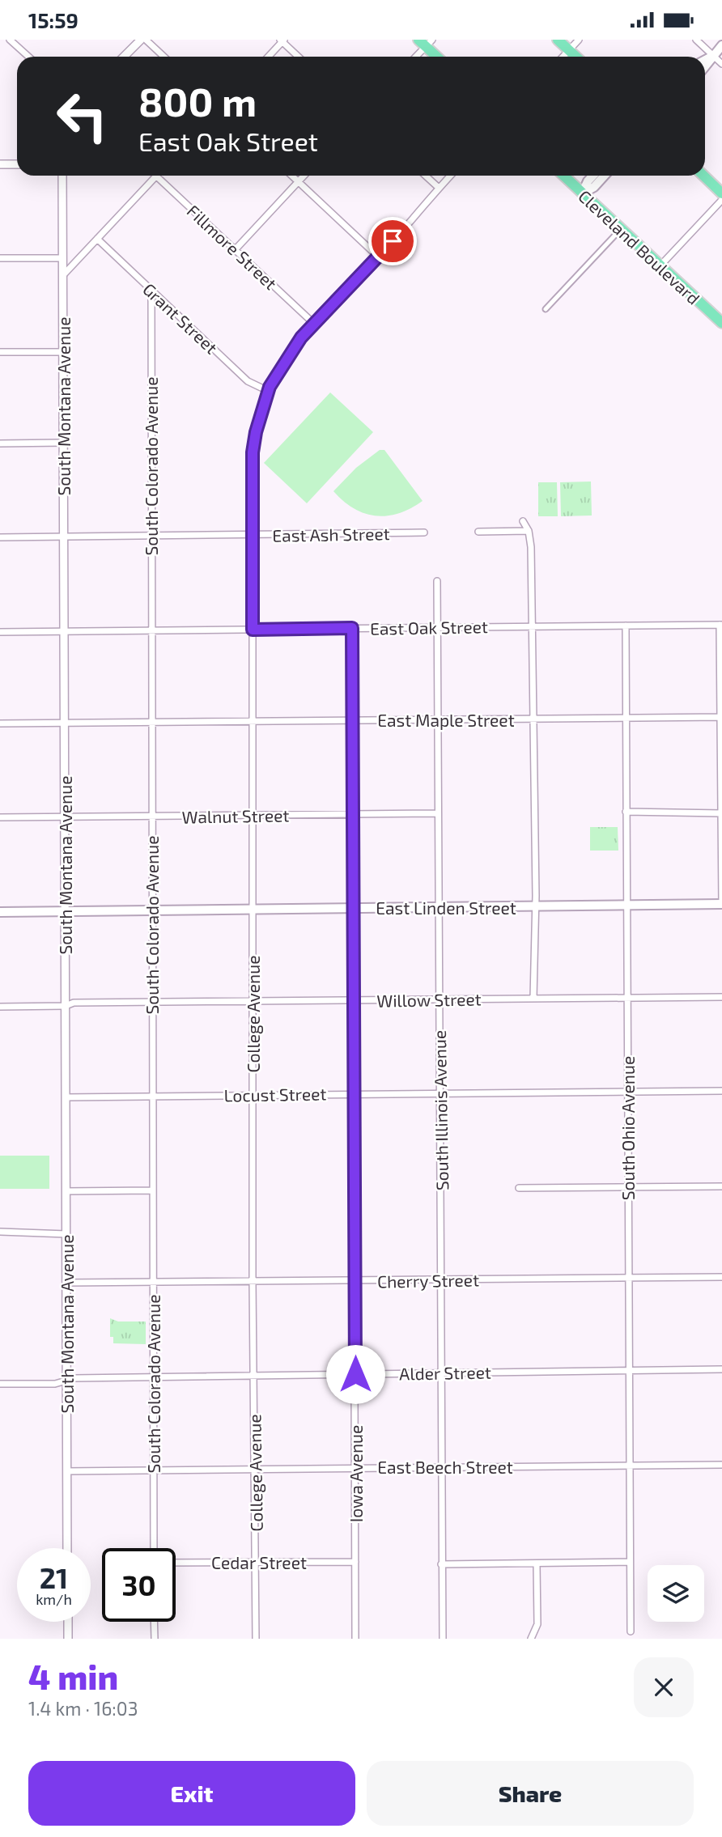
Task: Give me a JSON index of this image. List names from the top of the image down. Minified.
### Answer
{"streets":{"main road":["Cleveland Boulevard","East Linden Street"],"street":["Fillmore Street","Grant Street","South Montana Avenue","South Colorado Avenue","East Ash Street","East Oak Street","East Maple Street","Walnut Street","Willow Street","College Avenue","Locust Street","South Illinois Avenue","South Ohio Avenue","Cherry Street","Alder Street","East Beech Street","Iowa Avenue","Cedar Street"]},"crossings":[["Fillmore Street","College Avenue"],["Grant Street","South Colorado Avenue"],["Grant Street","College Avenue"],["South Montana Avenue","East Ash Street"],["South Montana Avenue","East Oak Street"],["South Montana Avenue","East Maple Street"],["South Montana Avenue","Walnut Street"],["South Montana Avenue","East Linden Street"],["South Montana Avenue","Willow Street"],["South Montana Avenue","Locust Street"],["South Montana Avenue","Cherry Street"],["South Montana Avenue","Alder Street"],["South Montana Avenue","East Beech Street"],["South Colorado Avenue","East Ash Street"],["South Colorado Avenue","East Oak Street"],["South Colorado Avenue","East Maple Street"],["South Colorado Avenue","Walnut Street"],["South Colorado Avenue","East Linden Street"],["South Colorado Avenue","Willow Street"],["South Colorado Avenue","Locust Street"],["South Colorado Avenue","Cherry Street"],["South Colorado Avenue","Alder Street"],["South Colorado Avenue","East Beech Street"],["East Ash Street","College Avenue"],["East Oak Street","College Avenue"],["East Oak Street","South Illinois Avenue"],["East Oak Street","South Ohio Avenue"],["East Oak Street","Iowa Avenue"],["East Maple Street","College Avenue"],["East Maple Street","South Illinois Avenue"],["East Maple Street","South Ohio Avenue"],["East Maple Street","Iowa Avenue"],["Walnut Street","College Avenue"],["Walnut Street","South Illinois Avenue"],["Walnut Street","Iowa Avenue"],["East Linden Street","College Avenue"],["East Linden Street","South Illinois Avenue"],["East Linden Street","South Ohio Avenue"],["East Linden Street","Iowa Avenue"],["Willow Street","College Avenue"],["Willow Street","South Illinois Avenue"],["Willow Street","South Ohio Avenue"],["Willow Street","Iowa Avenue"],["College Avenue","Locust Street"],["College Avenue","Cherry Street"],["College Avenue","Alder Street"],["College Avenue","East Beech Street"],["College Avenue","Cedar Street"],["Locust Street","South Illinois Avenue"],["Locust Street","South Ohio Avenue"],["Locust Street","Iowa Avenue"],["South Illinois Avenue","Cherry Street"],["South Illinois Avenue","Alder Street"],["South Illinois Avenue","East Beech Street"],["South Ohio Avenue","Cherry Street"],["South Ohio Avenue","Alder Street"],["South Ohio Avenue","East Beech Street"],["Cherry Street","Iowa Avenue"],["Alder Street","Iowa Avenue"],["East Beech Street","Iowa Avenue"],["Iowa Avenue","Cedar Street"]],"page":{"status":"15:59","turn":["800 m","East Oak Street"],"speed":"21 km/h","limit":"30","heading":["4 min","1.4 km · 16:03"],"buttons":["Exit","Share"]}}
